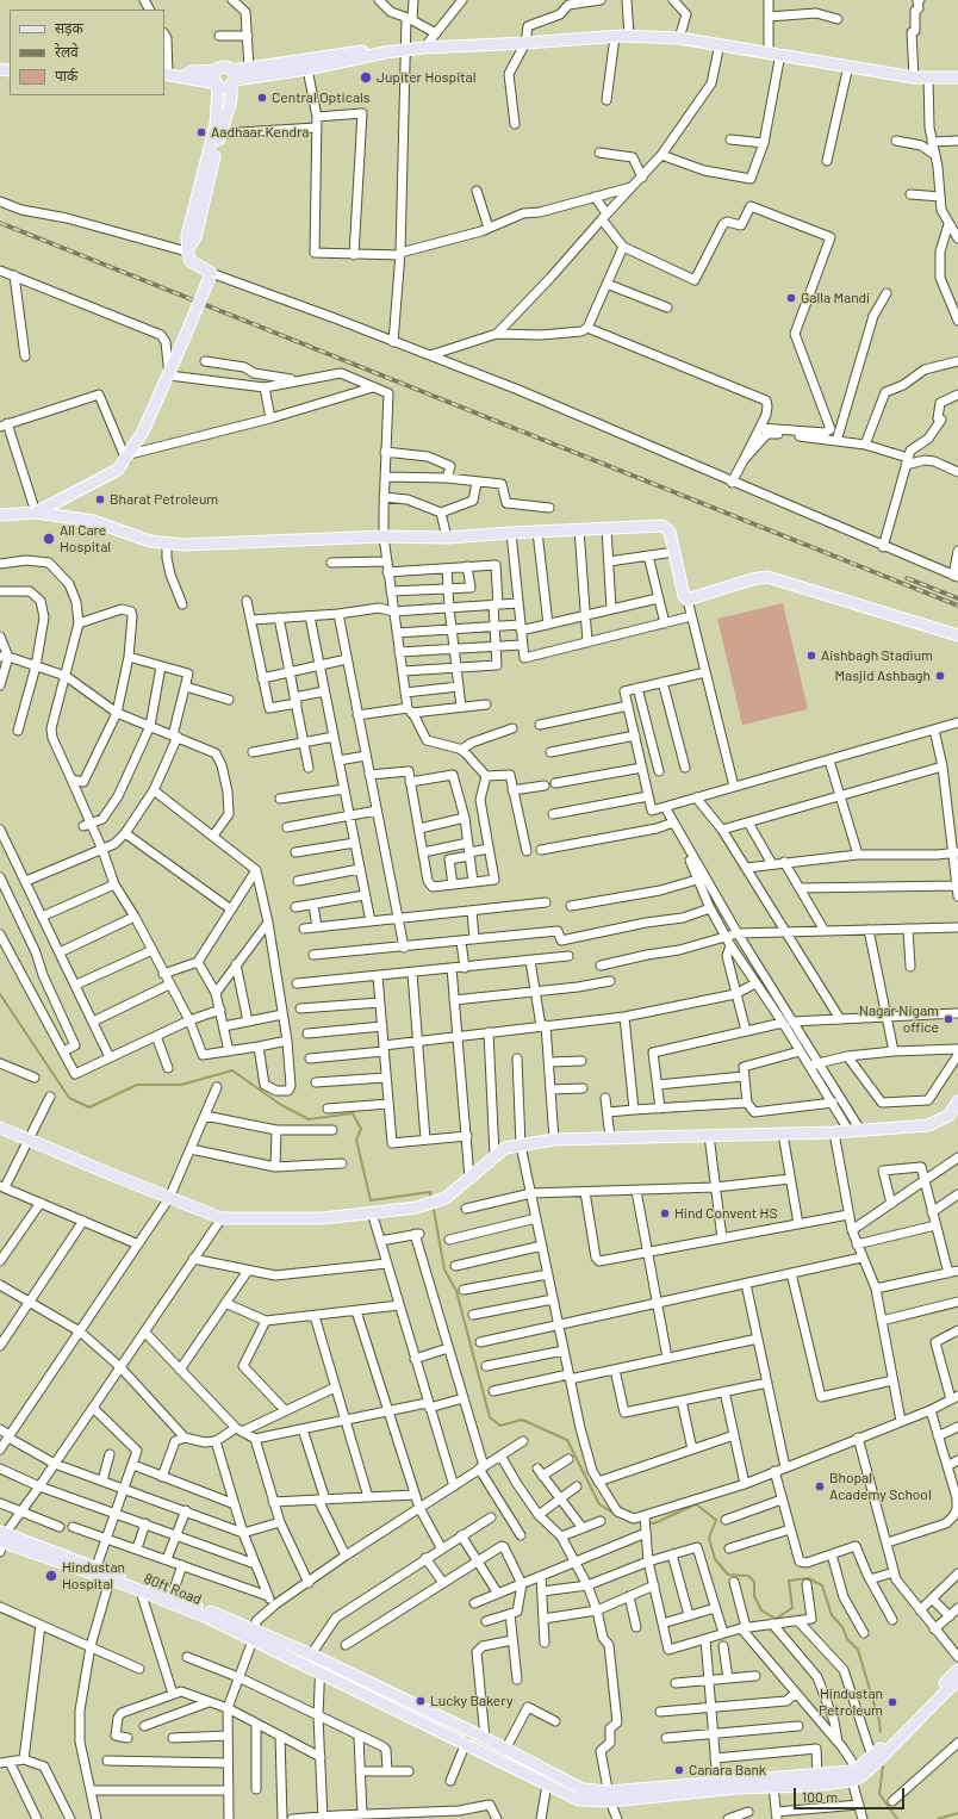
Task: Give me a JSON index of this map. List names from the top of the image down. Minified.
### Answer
{"streets":{"main road":["80ft Road"]},"places":["Jupiter Hospital","Central Opticals","Aadhaar Kendra","Galla Mandi","Bharat Petroleum","All Care Hospital","Aishbagh Stadium","Masjid Ashbagh","Nagar Nigam office","Hind Convent HS","Bhopal Academy School","Hindustan Hospital","Lucky Bakery","Hindustan Petroleum","Canara Bank"],"legend":["सड़क","रेलवे","पार्क"],"scale_bar":"100 m"}
